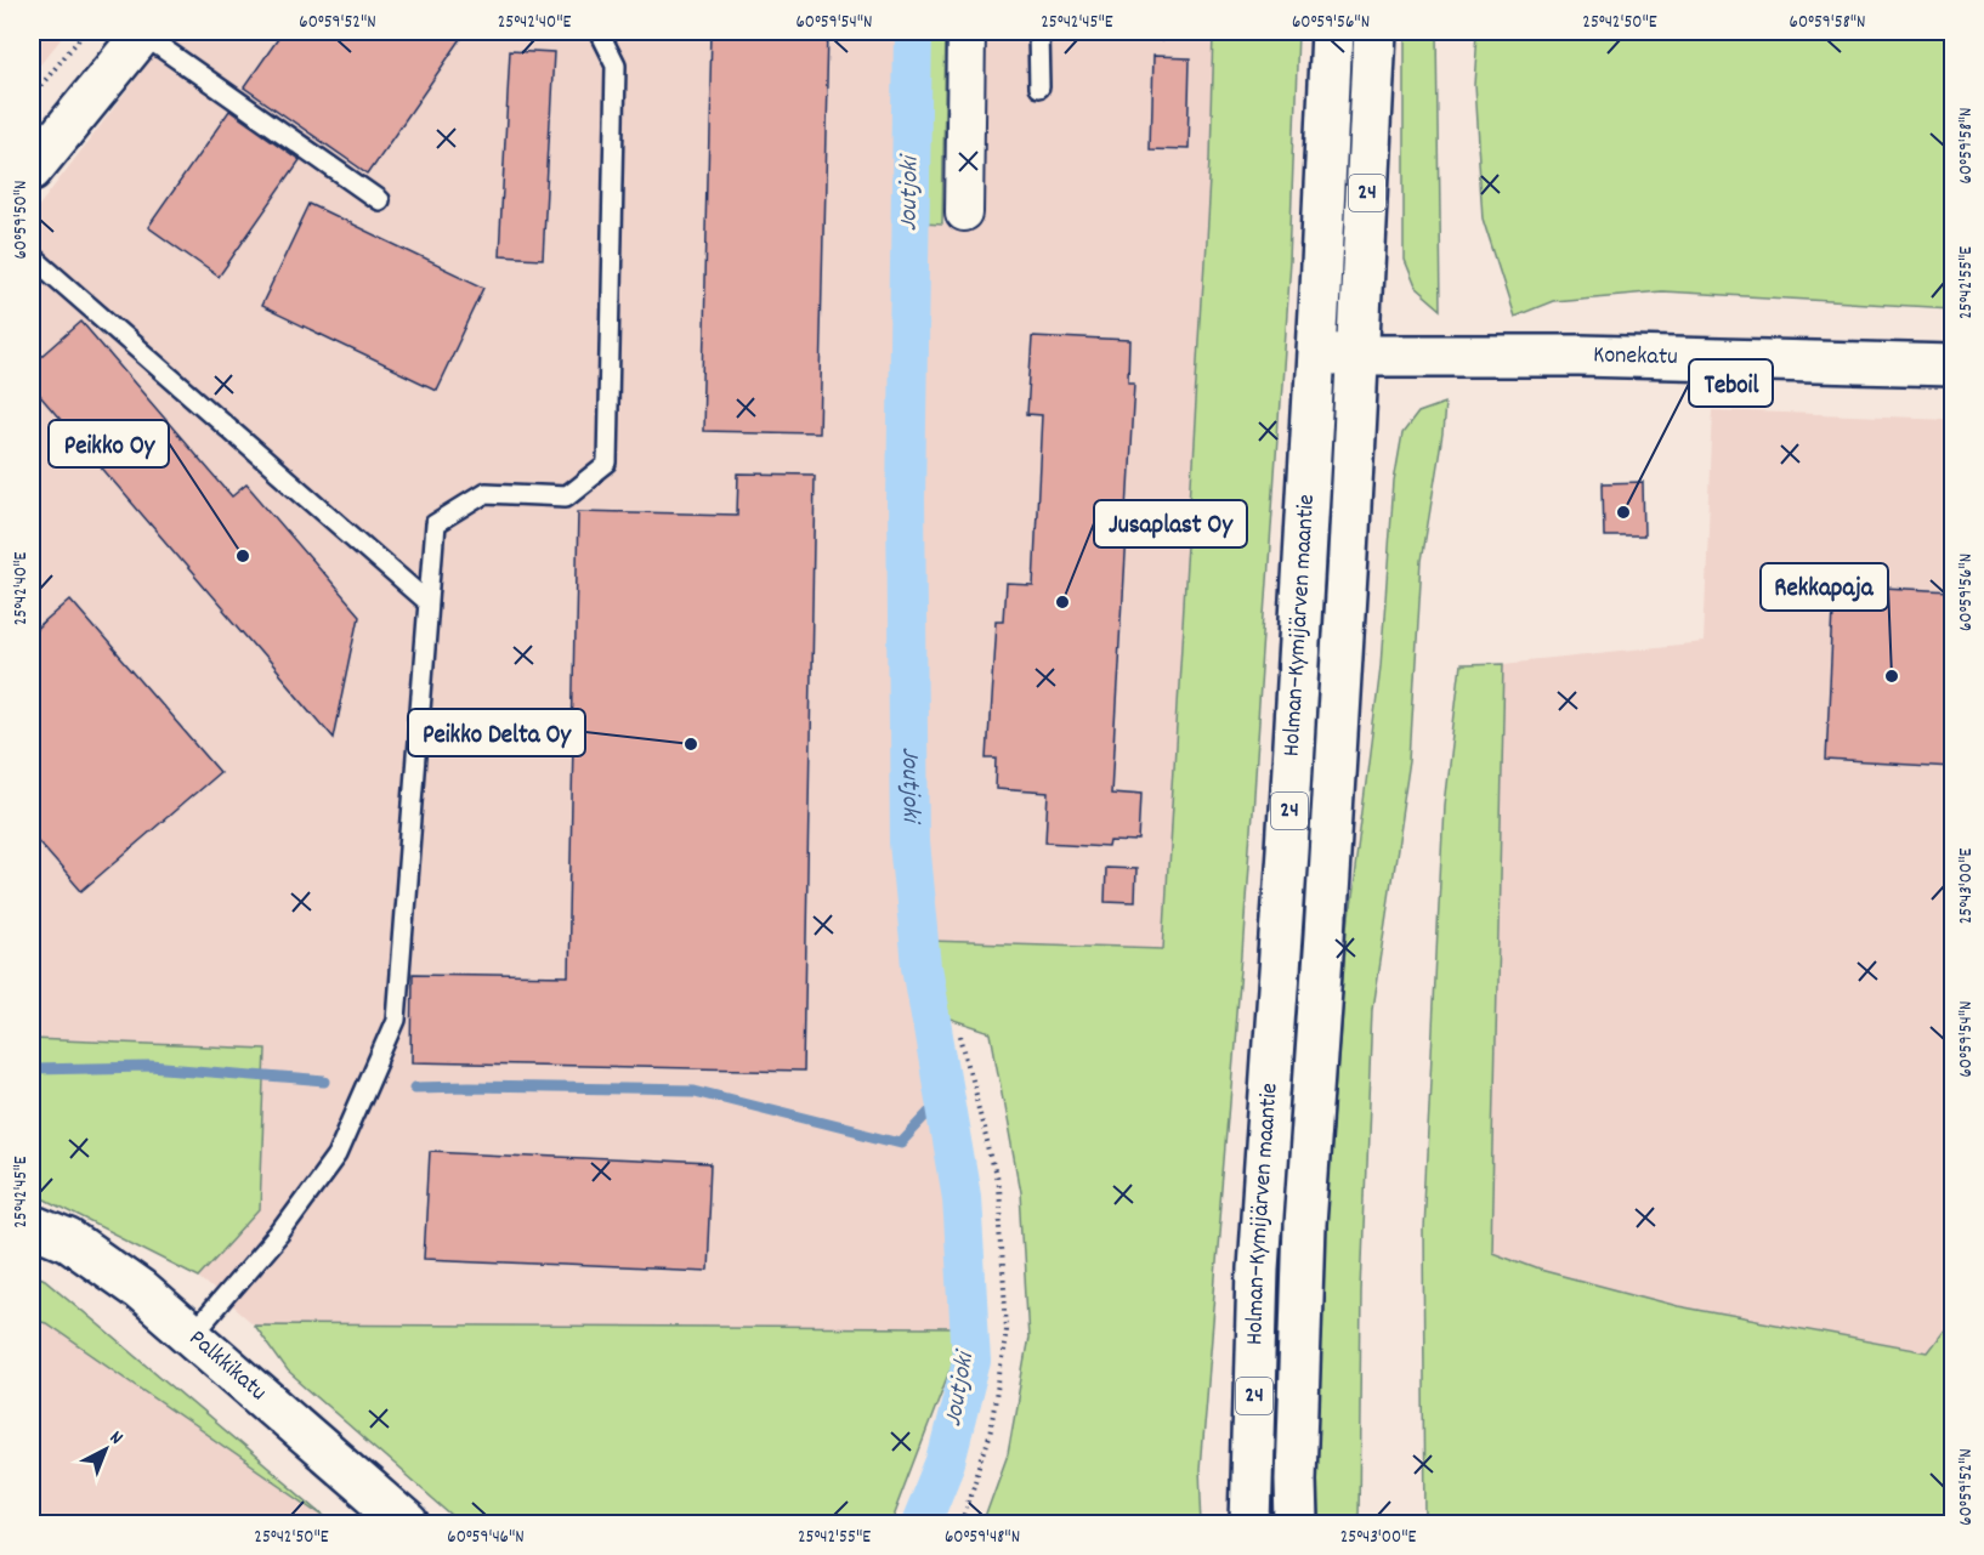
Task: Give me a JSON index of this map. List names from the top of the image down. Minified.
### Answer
{"streets":{"main road":["24","Konekatu","Holman–Kymijärven maantie","Palkkikatu"]},"crossings":[["Konekatu","Holman–Kymijärven maantie"]],"water":["Joutjoki"],"places":["Teboil","Peikko Oy","Jusaplast Oy","Rekkapaja","Peikko Delta Oy"],"north":"top right","coordinates":["60°59'52\"N","25°42'40\"E","60°59'54\"N","25°42'45\"E","60°59'56\"N","25°42'50\"E","60°59'58\"N","60°59'50\"N","25°42'55\"E","25°43'00\"E","60°59'46\"N","60°59'48\"N"]}
